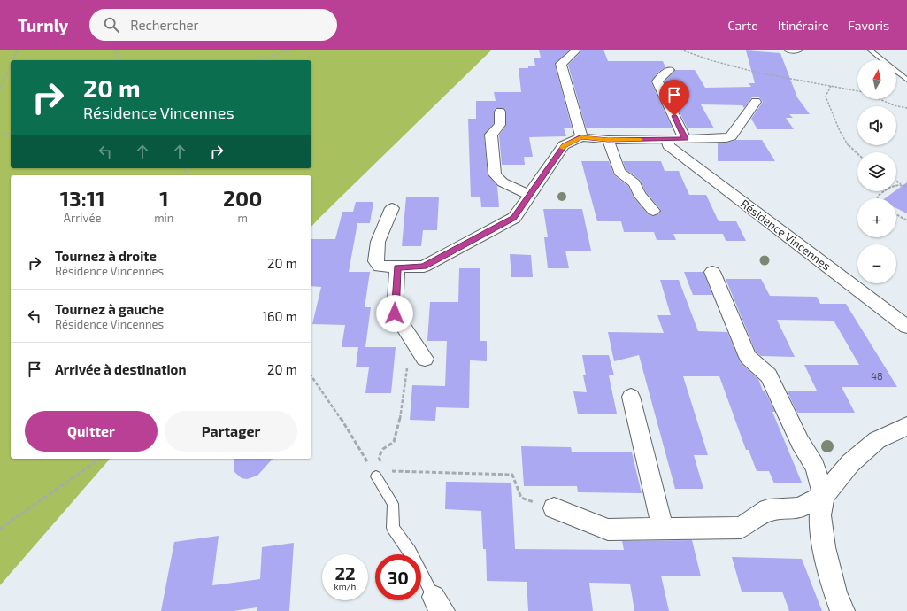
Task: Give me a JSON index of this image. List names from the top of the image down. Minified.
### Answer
{"streets":{"street":["Résidence Vincennes"]},"house_numbers":["48"],"north":"top","page":{"header":"Turnly","search":"Rechercher","nav":["Carte","Itinéraire","Favoris"],"map_buttons":["+","−"],"turn":["20 m","Résidence Vincennes"],"eta":["13:11","Arrivée","1","min","200","m"],"list":[{"name":"Tournez à droite","note":"Résidence Vincennes","value":"20 m"},{"name":"Tournez à gauche","note":"Résidence Vincennes","value":"160 m"},{"name":"Arrivée à destination","value":"20 m"}],"buttons":["Quitter","Partager"],"speed":"22 km/h","limit":"30"}}
